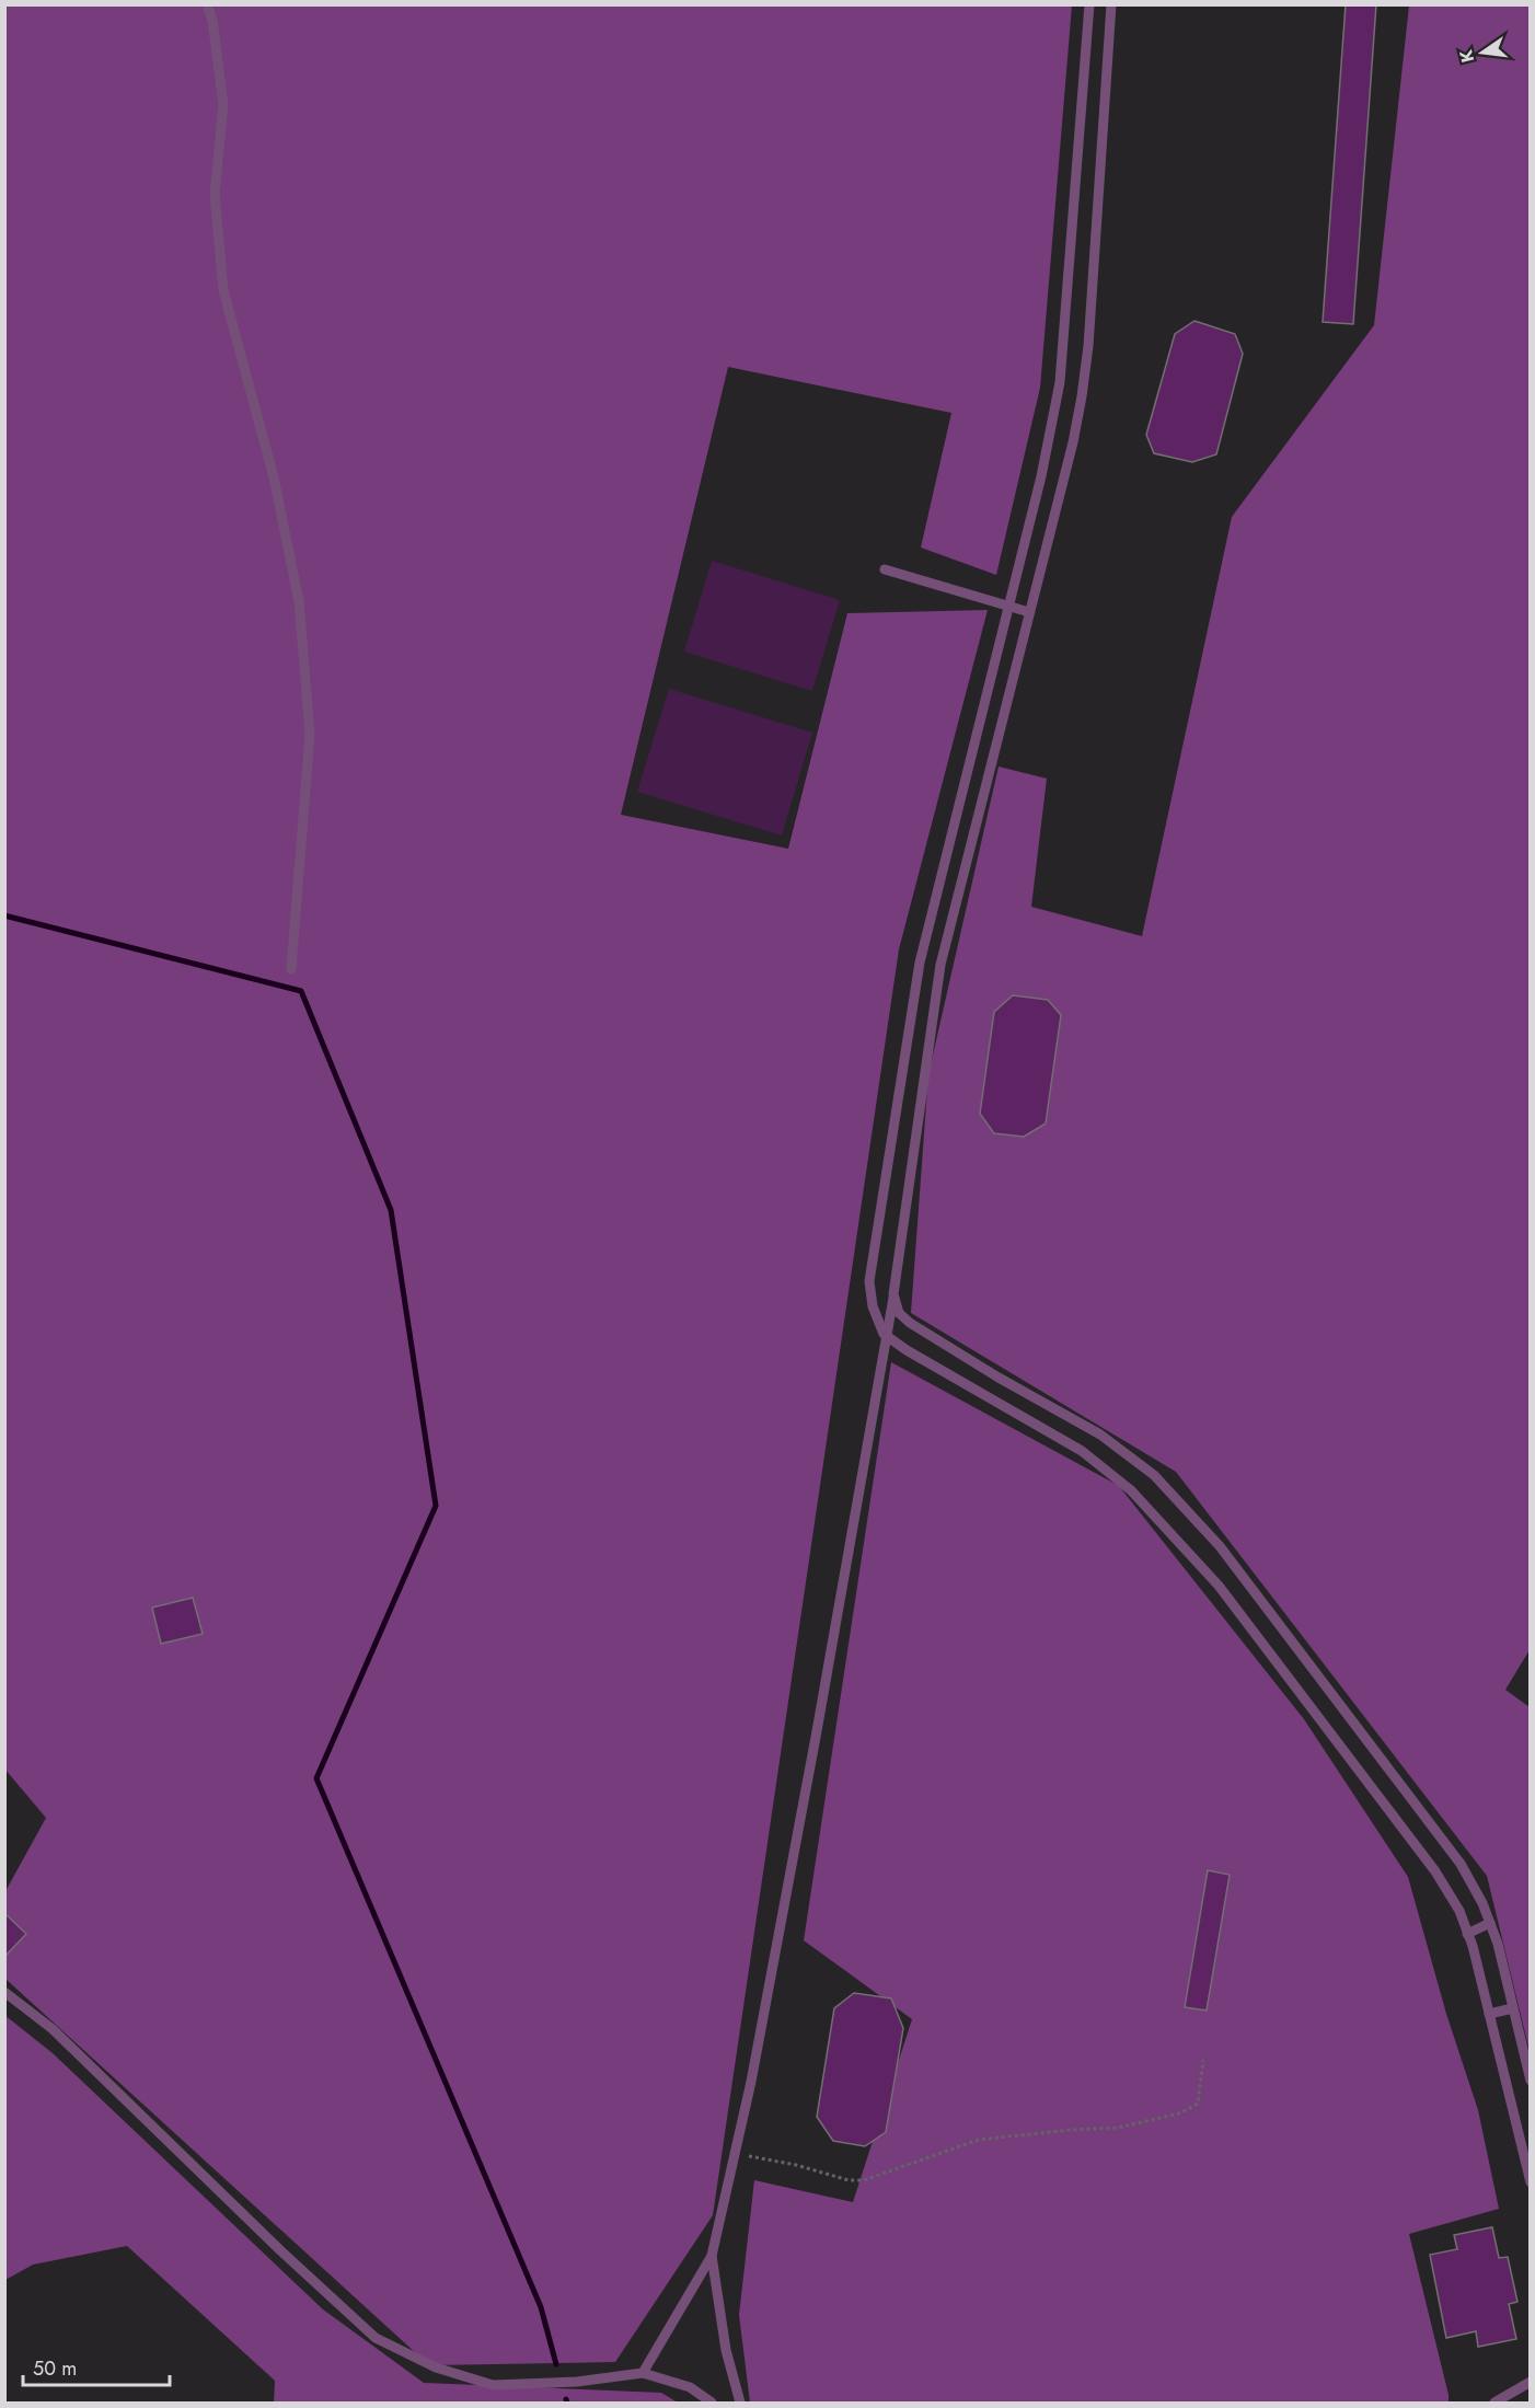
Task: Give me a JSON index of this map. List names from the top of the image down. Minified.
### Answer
{"scale_bar":"50 m","north":"left"}
